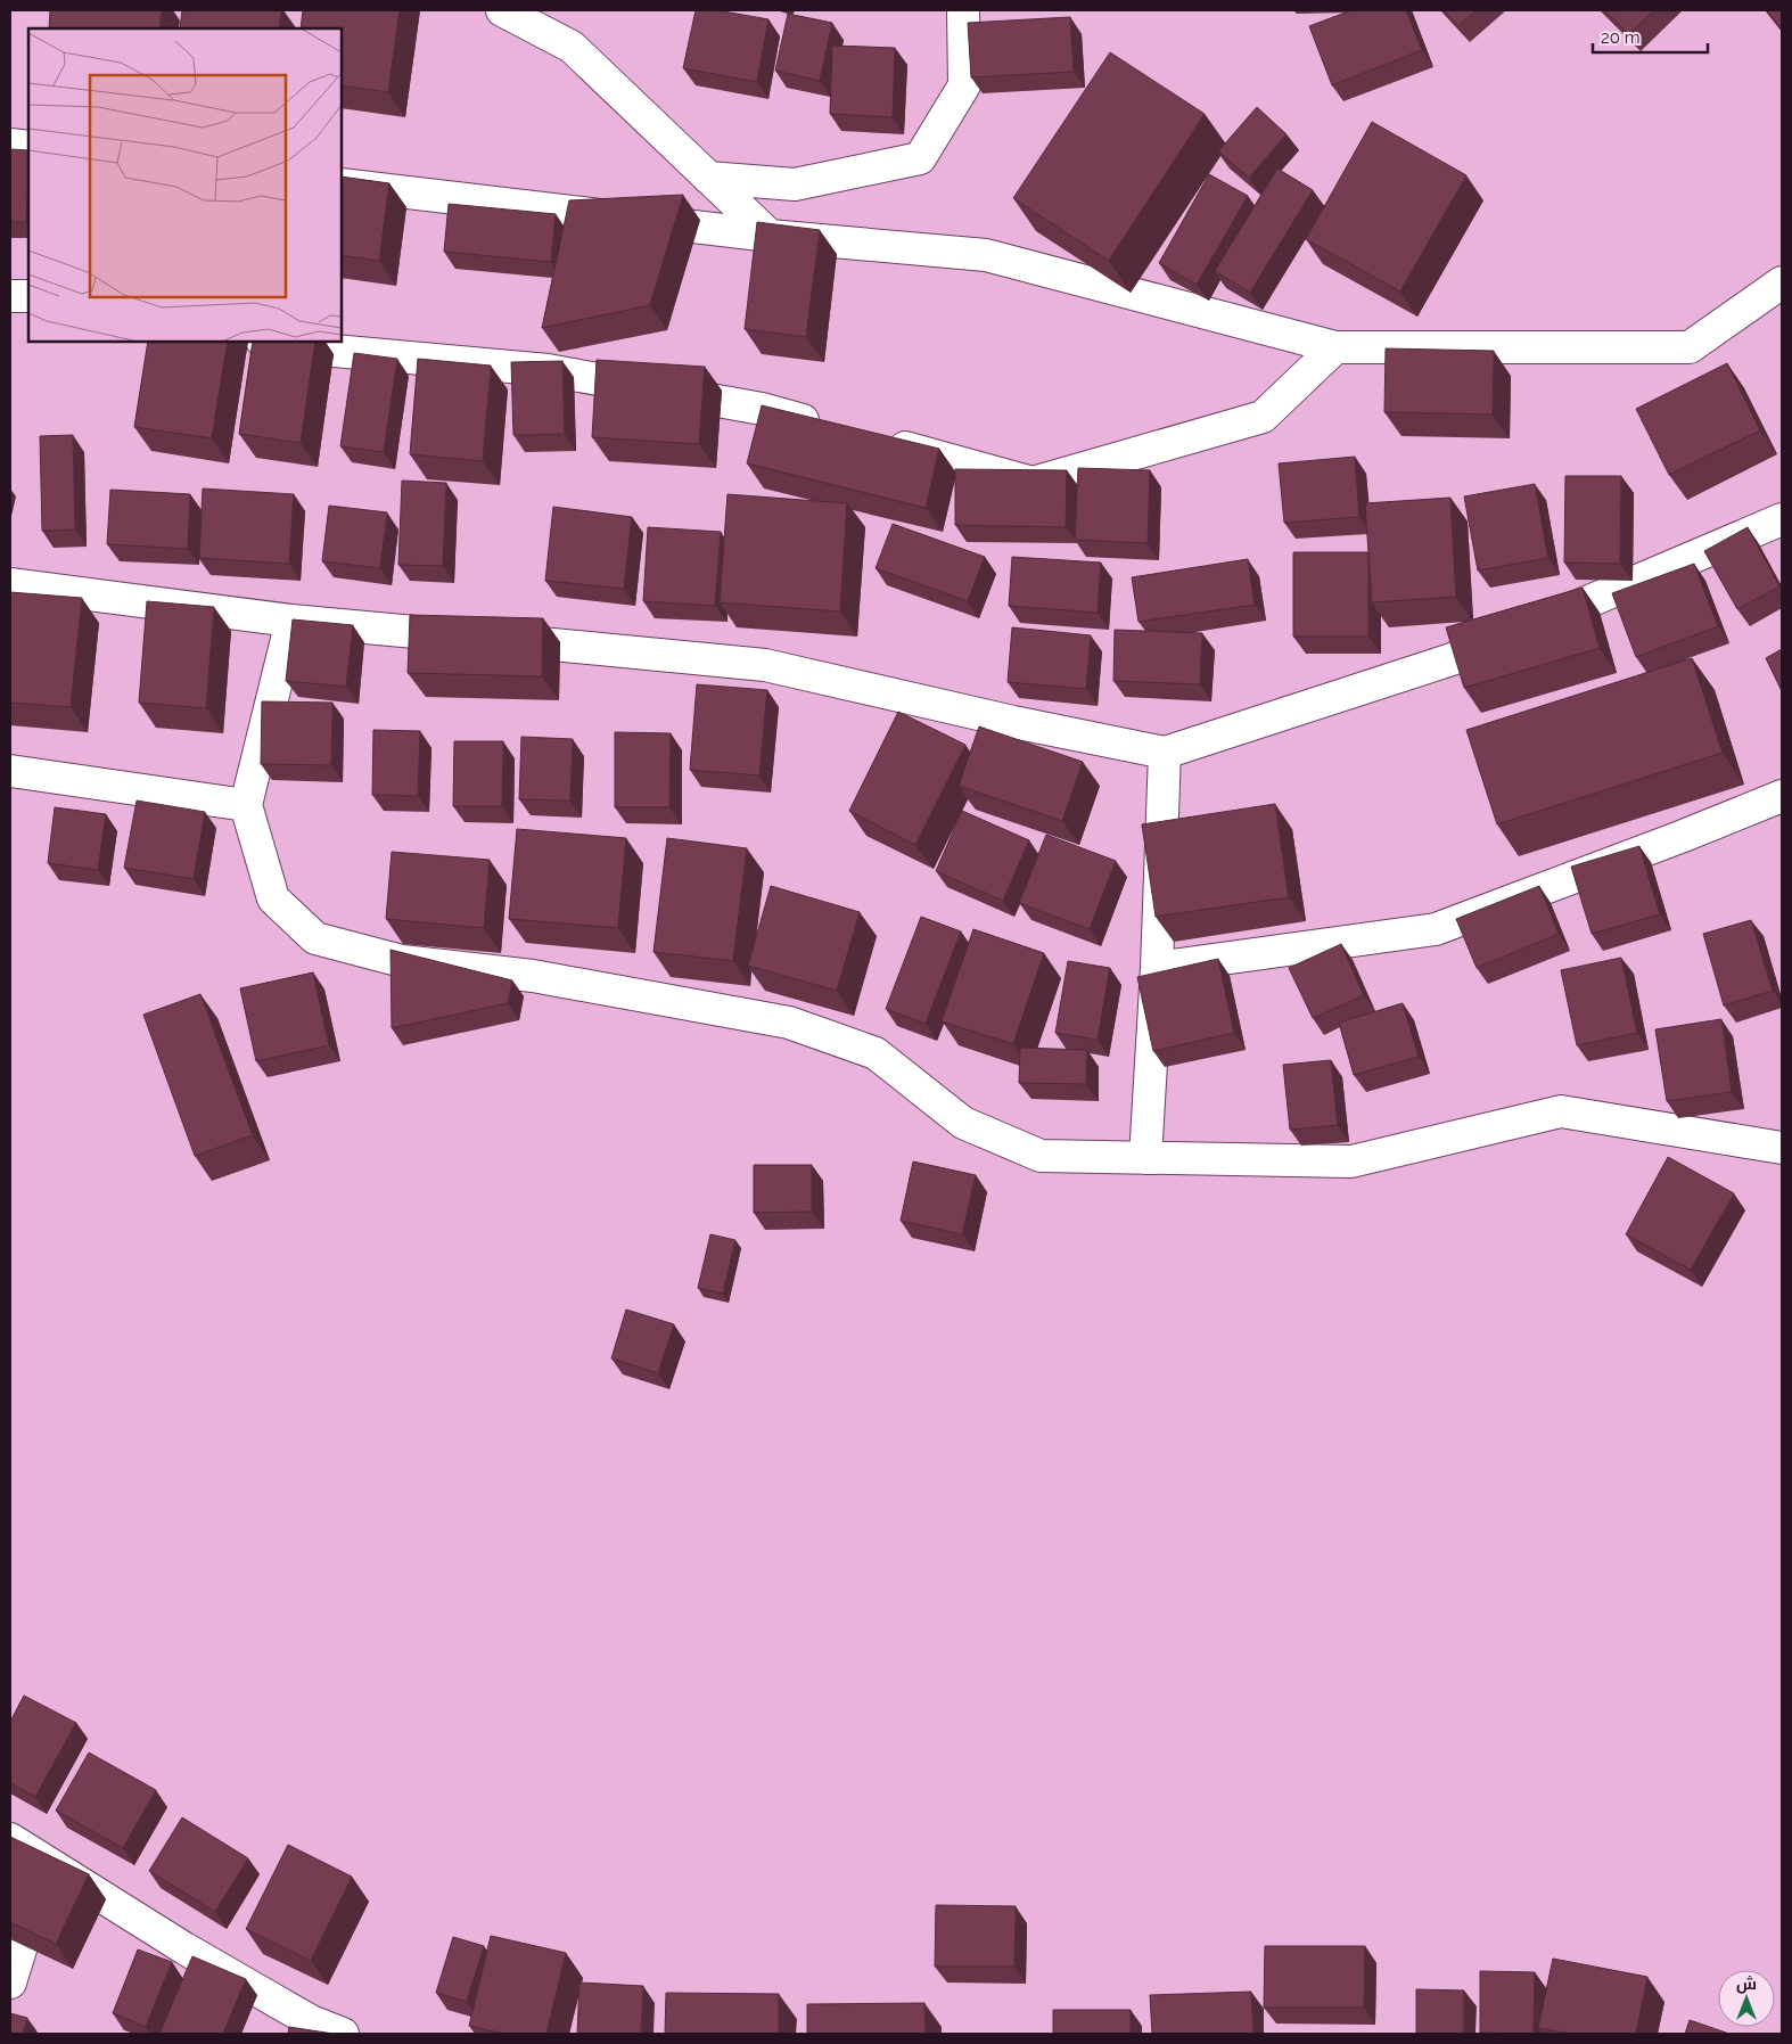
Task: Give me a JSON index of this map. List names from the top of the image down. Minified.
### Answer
{"scale_bar":"20 m","north":"top"}
